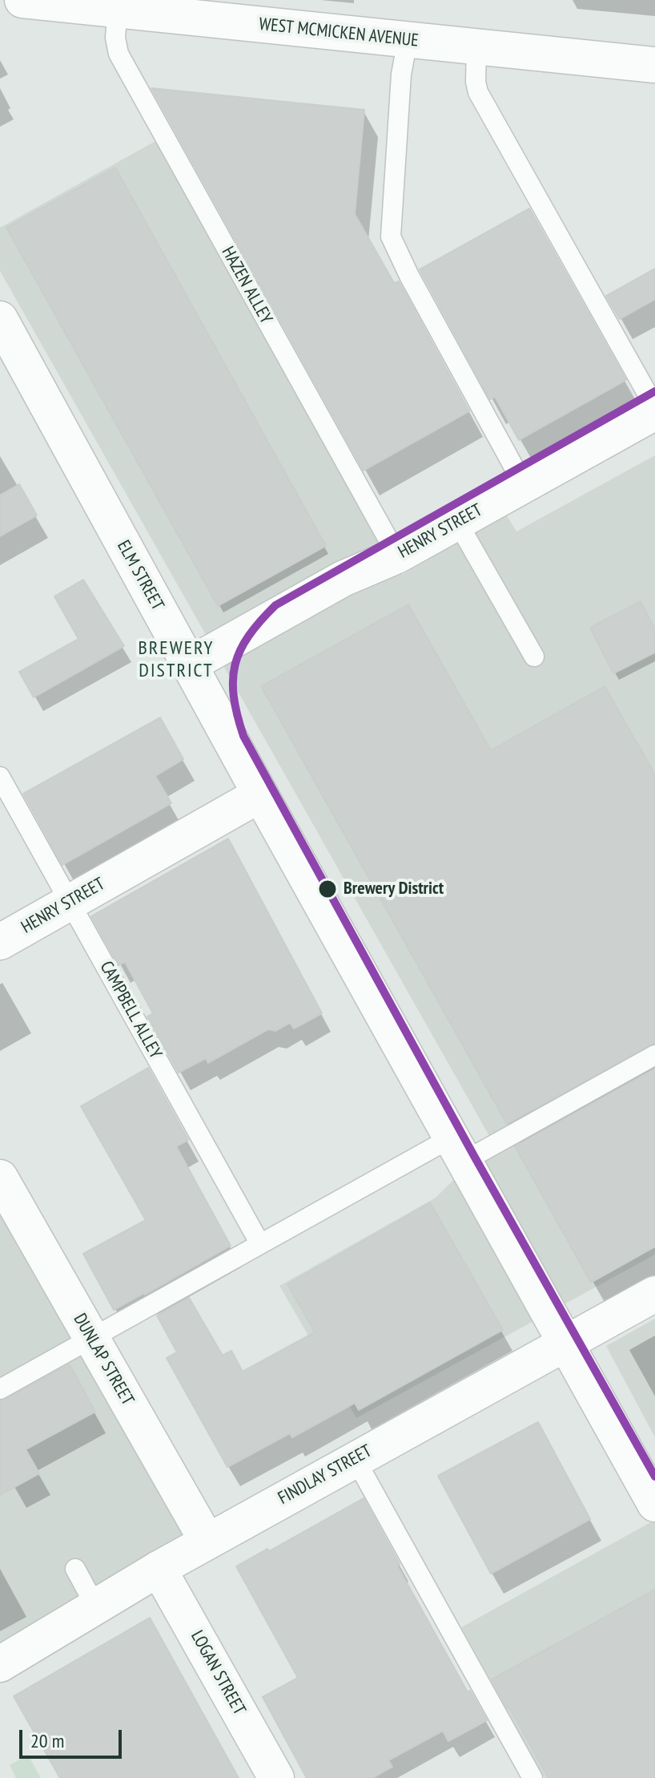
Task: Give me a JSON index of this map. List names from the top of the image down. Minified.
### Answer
{"streets":{"street":["WEST MCMICKEN AVENUE","HENRY STREET","ELM STREET","DUNLAP STREET","FINDLAY STREET","LOGAN STREET"],"lane":["HAZEN ALLEY","CAMPBELL ALLEY"]},"crossings":[["WEST MCMICKEN AVENUE","HAZEN ALLEY"],["HAZEN ALLEY","HENRY STREET"],["HENRY STREET","ELM STREET"],["HENRY STREET","CAMPBELL ALLEY"],["ELM STREET","FINDLAY STREET"],["DUNLAP STREET","FINDLAY STREET"],["FINDLAY STREET","LOGAN STREET"]],"districts":["BREWERY DISTRICT"],"places":["Brewery District"],"scale_bar":"20 m"}
